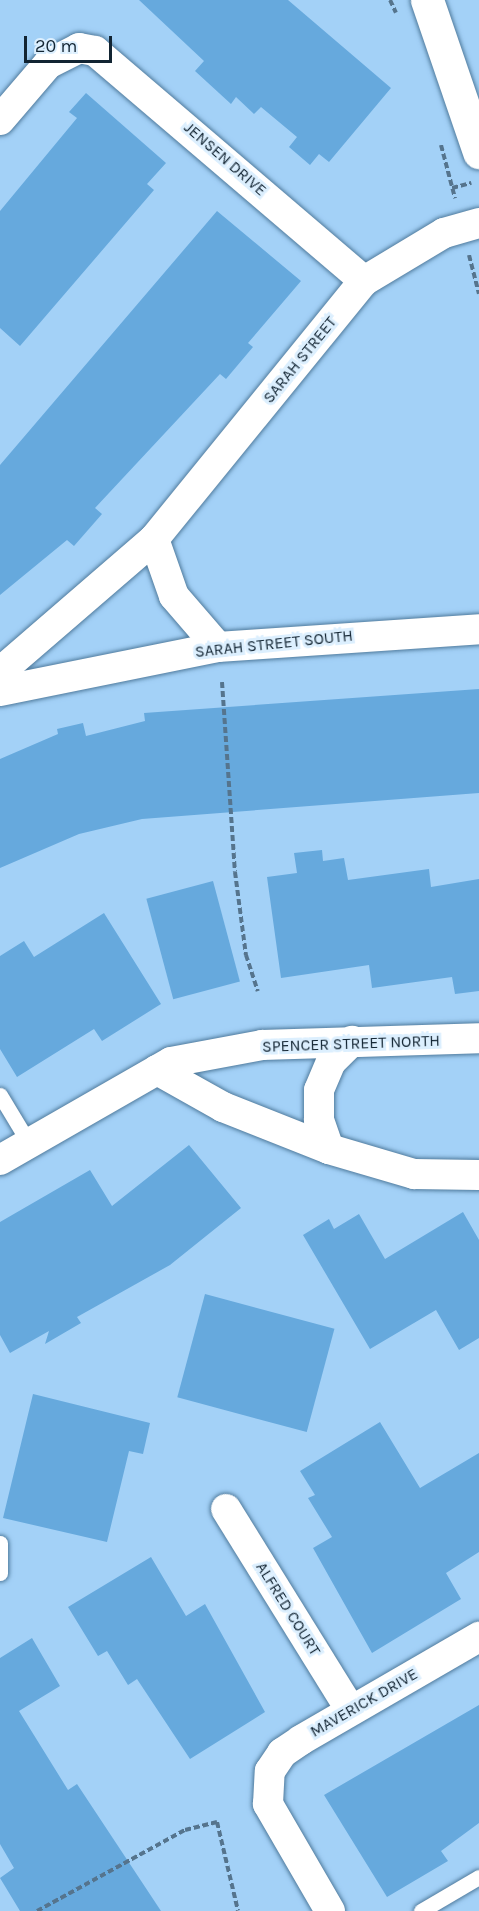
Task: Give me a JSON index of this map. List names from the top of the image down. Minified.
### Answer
{"streets":{"street":["JENSEN DRIVE","SARAH STREET","SARAH STREET SOUTH","SPENCER STREET NORTH","ALFRED COURT","MAVERICK DRIVE"]},"crossings":[["JENSEN DRIVE","SARAH STREET"],["ALFRED COURT","MAVERICK DRIVE"]],"scale_bar":"20 m"}
